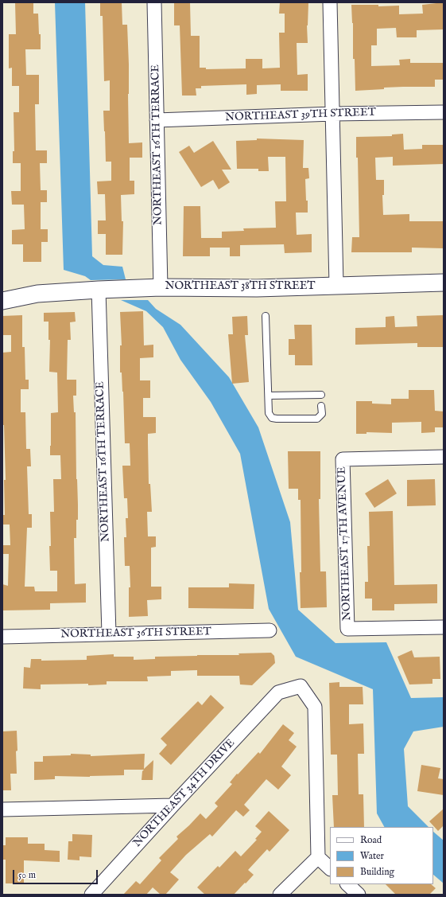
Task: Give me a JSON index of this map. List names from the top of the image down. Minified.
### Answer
{"streets":{"street":["NORTHEAST 39TH STREET","NORTHEAST 16TH TERRACE","NORTHEAST 38TH STREET","NORTHEAST 17TH AVENUE","NORTHEAST 36TH STREET","NORTHEAST 34TH DRIVE"]},"crossings":[["NORTHEAST 39TH STREET","NORTHEAST 16TH TERRACE"],["NORTHEAST 16TH TERRACE","NORTHEAST 38TH STREET"],["NORTHEAST 16TH TERRACE","NORTHEAST 36TH STREET"]],"legend":["Road","Water","Building"],"scale_bar":"50 m"}
